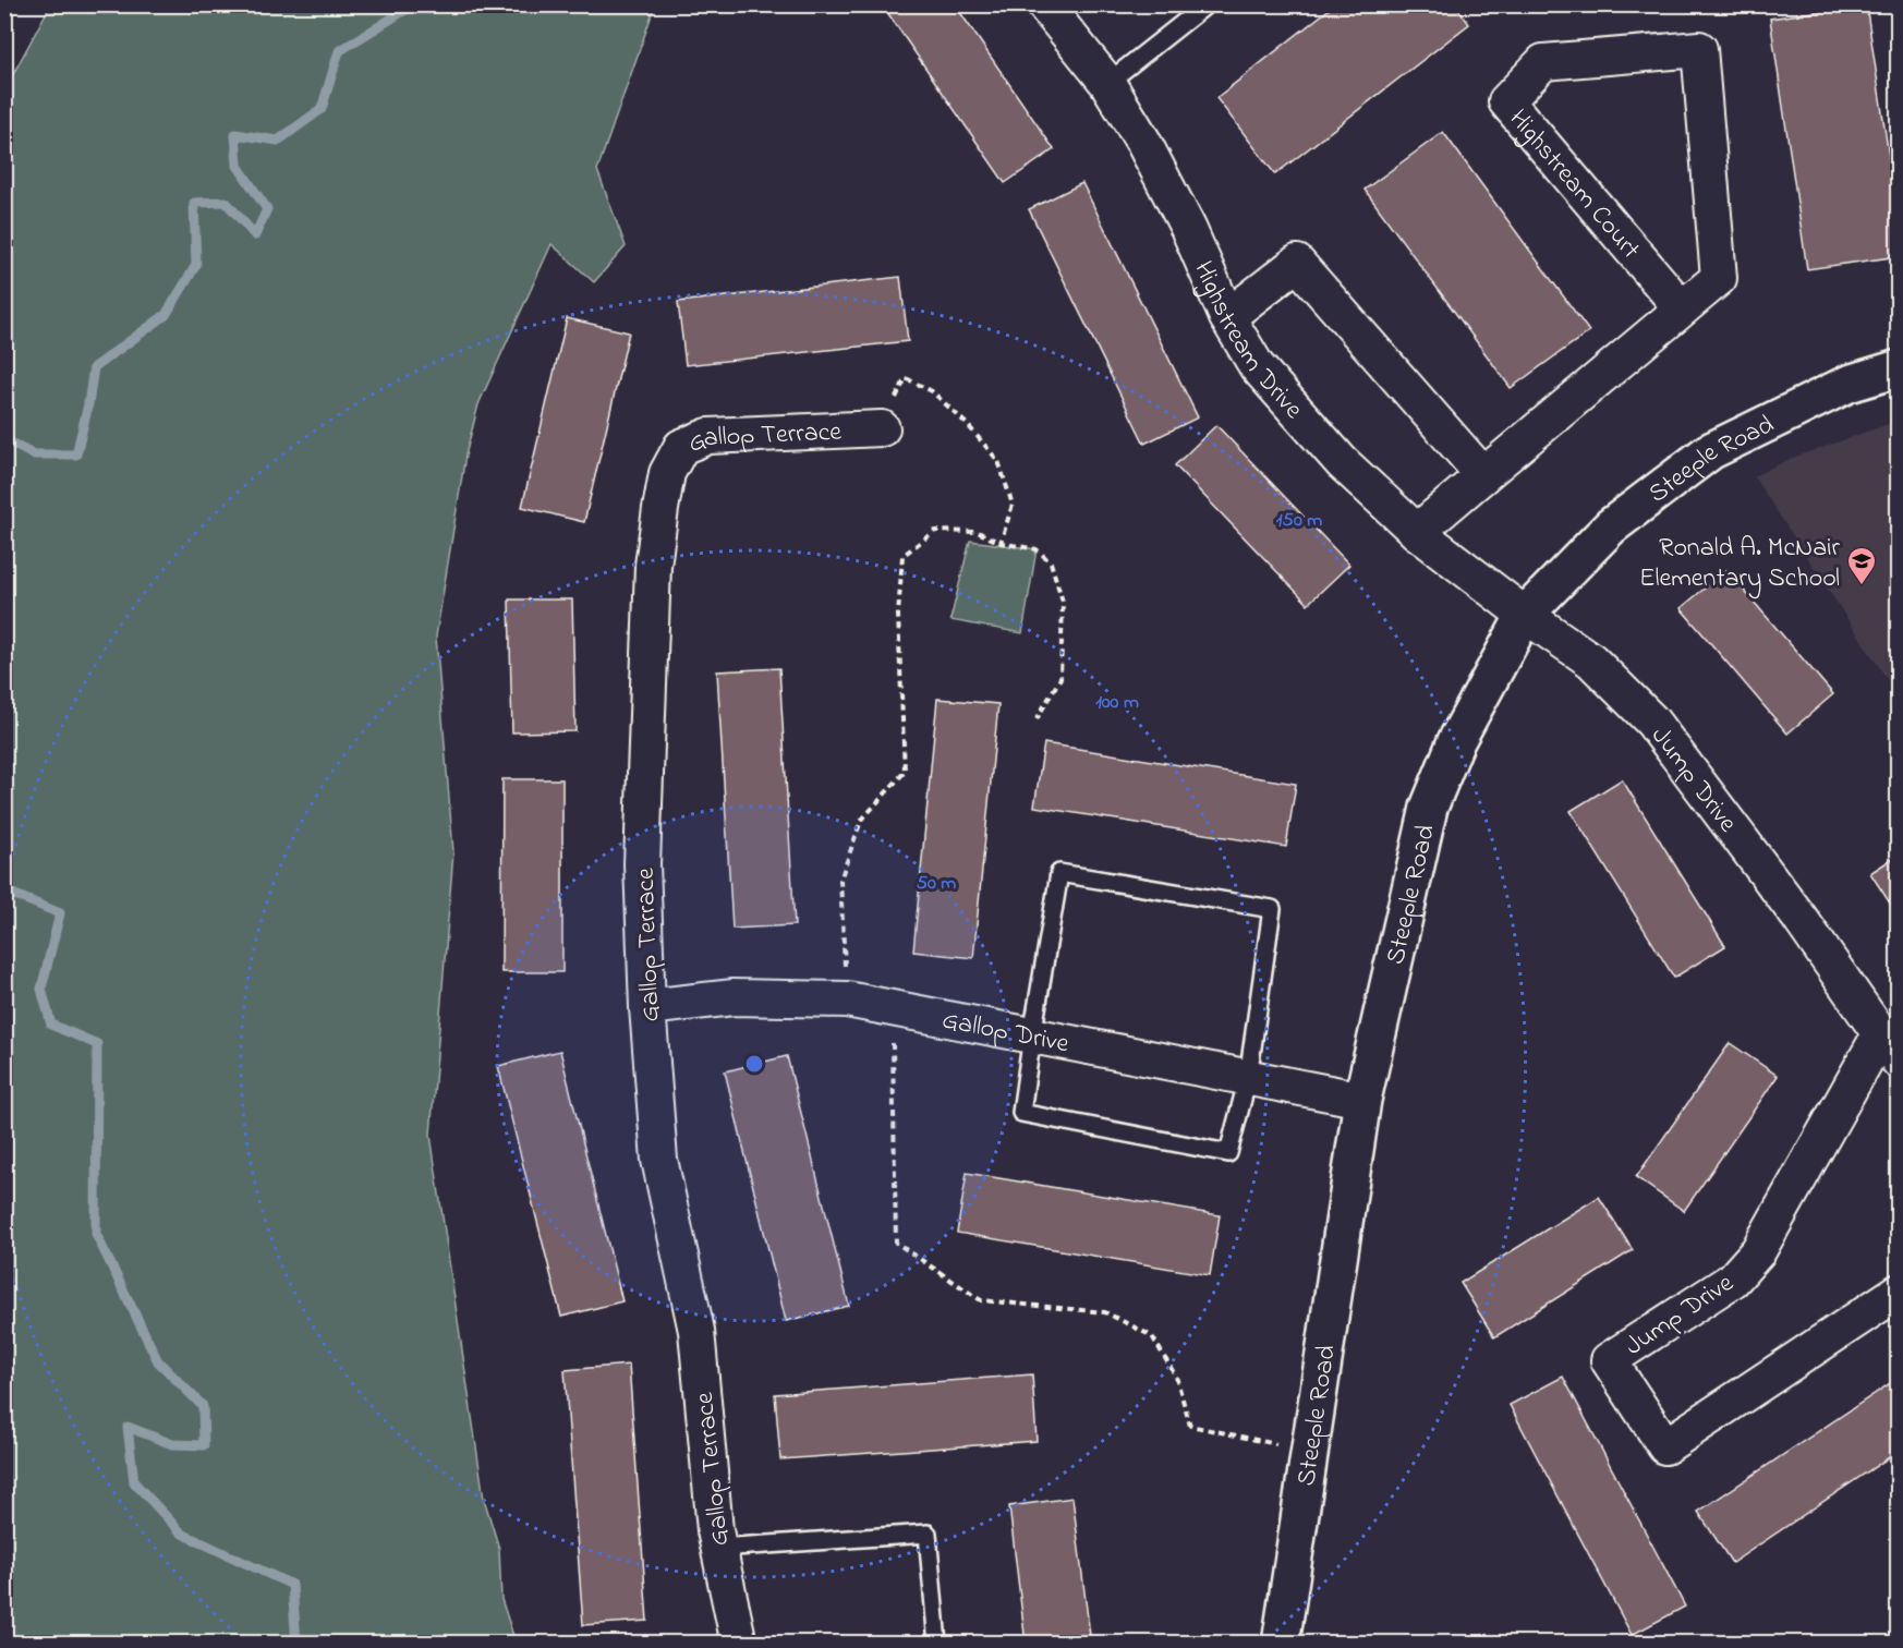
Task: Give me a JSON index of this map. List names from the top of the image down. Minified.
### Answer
{"streets":{"street":["Highstream Court","Highstream Drive","Gallop Terrace","Steeple Road","Jump Drive","Gallop Drive"]},"crossings":[["Highstream Court","Highstream Drive"],["Highstream Drive","Steeple Road"],["Highstream Drive","Jump Drive"],["Gallop Terrace","Gallop Drive"],["Steeple Road","Jump Drive"],["Steeple Road","Gallop Drive"]],"places":{"school or university":["Ronald A. McNair Elementary School"]},"rings":["150 m","100 m","50 m"]}
